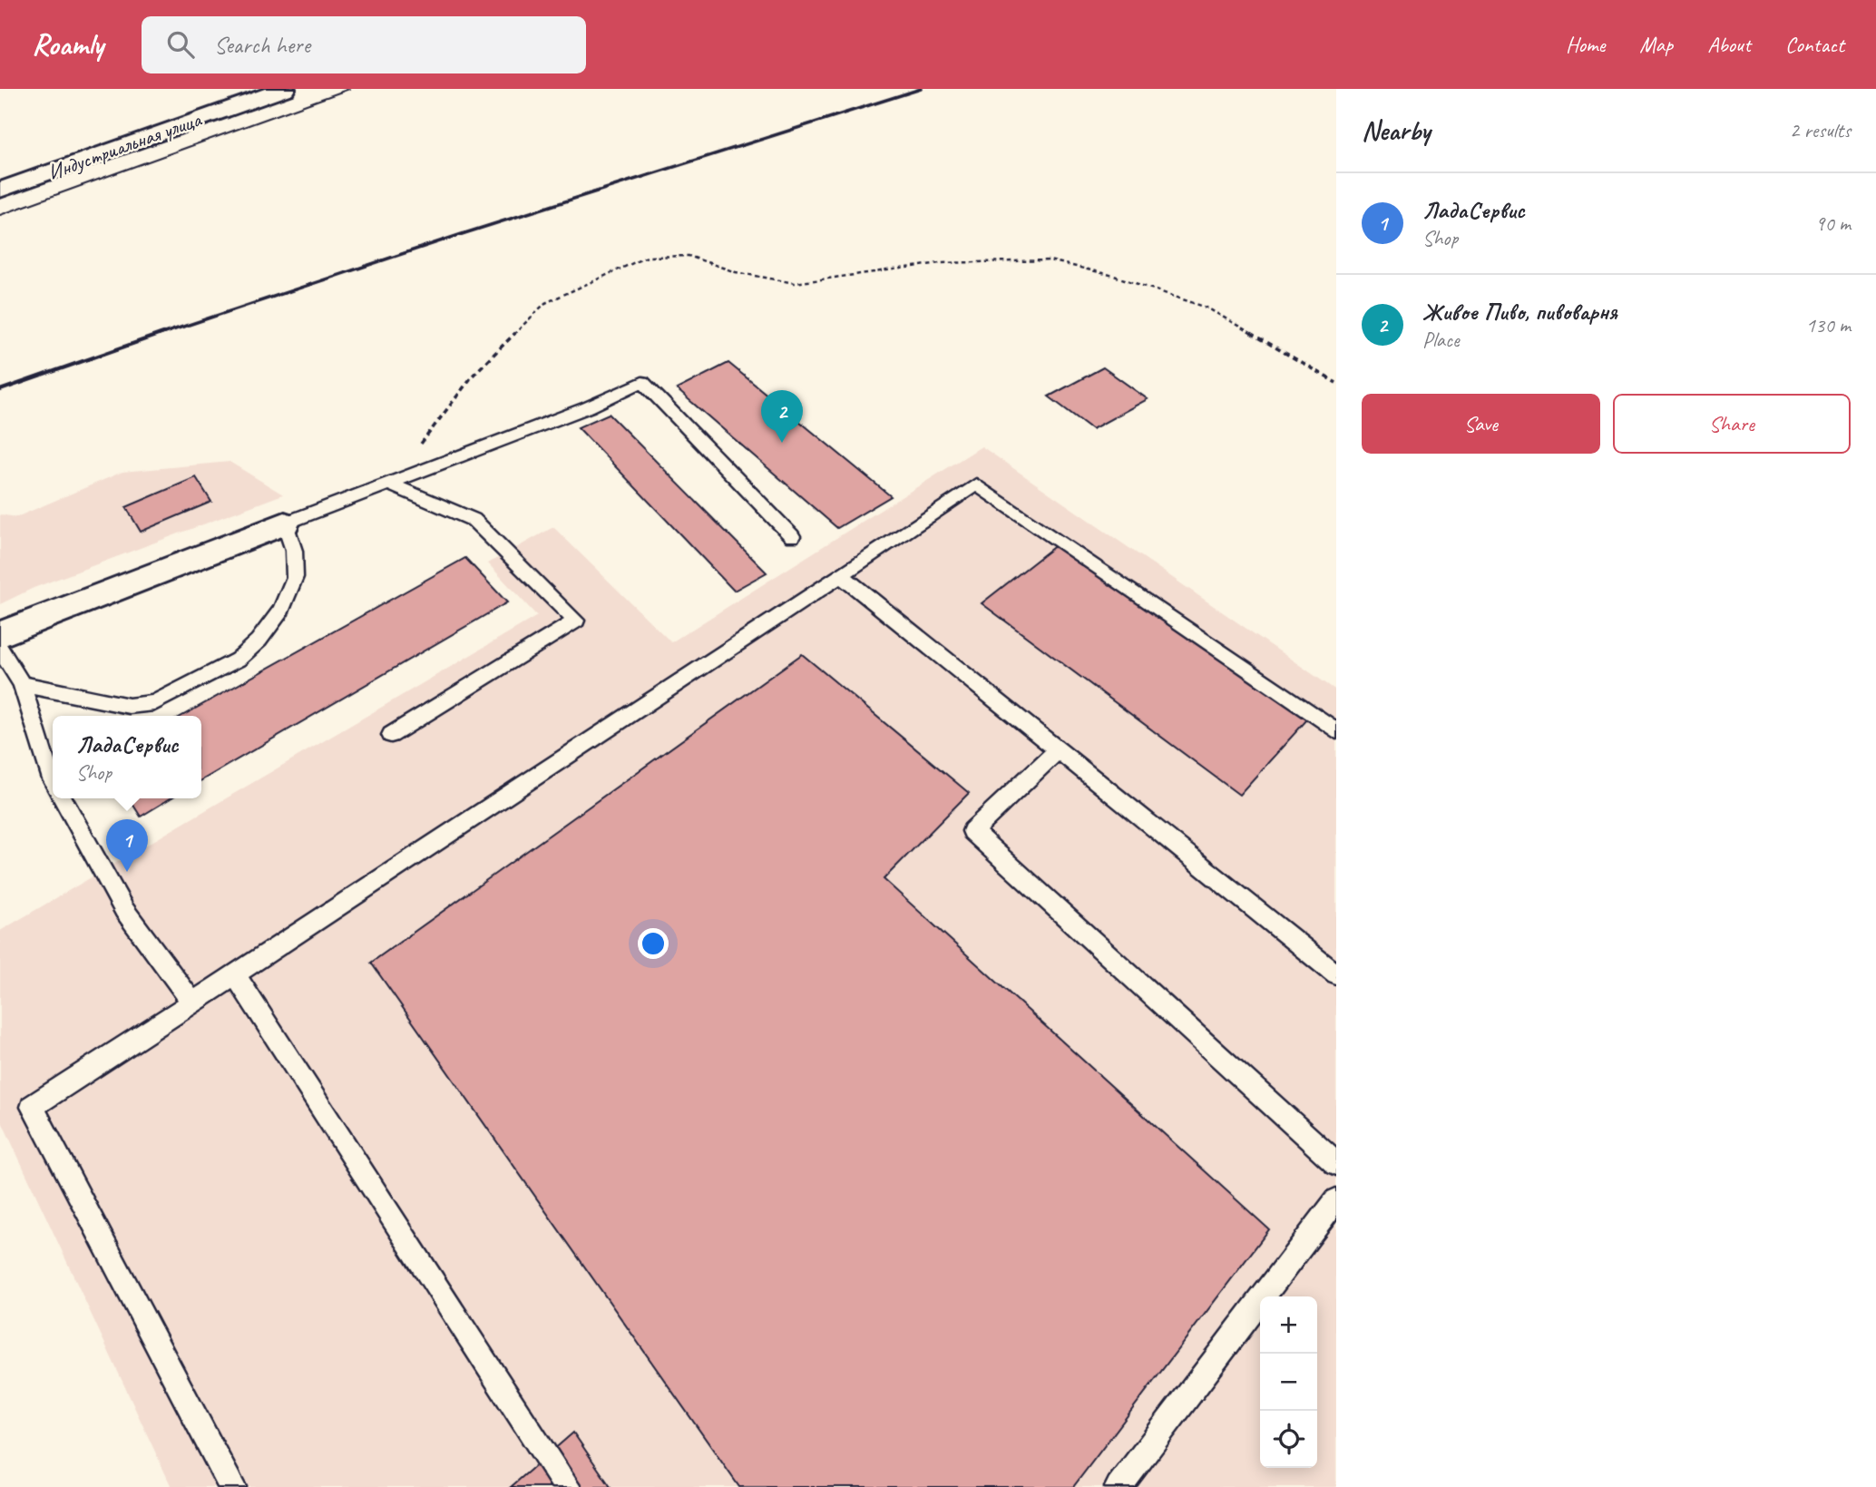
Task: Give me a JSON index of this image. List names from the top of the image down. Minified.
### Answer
{"streets":{"main road":["Индустриальная улица"]},"page":{"header":"Roamly","search":"Search here","nav":["Home","Map","About","Contact"],"heading":["Nearby","2 results"],"list":[{"mark":"1","name":"ЛадаСервис","note":"Shop","value":"90 m"},{"mark":"2","name":"Живое Пиво, пивоварня","note":"Place","value":"130 m"}],"buttons":["Save","Share"],"pins":["2","1"],"popup":["ЛадаСервис","Shop"],"map_buttons":["+","−"]}}
